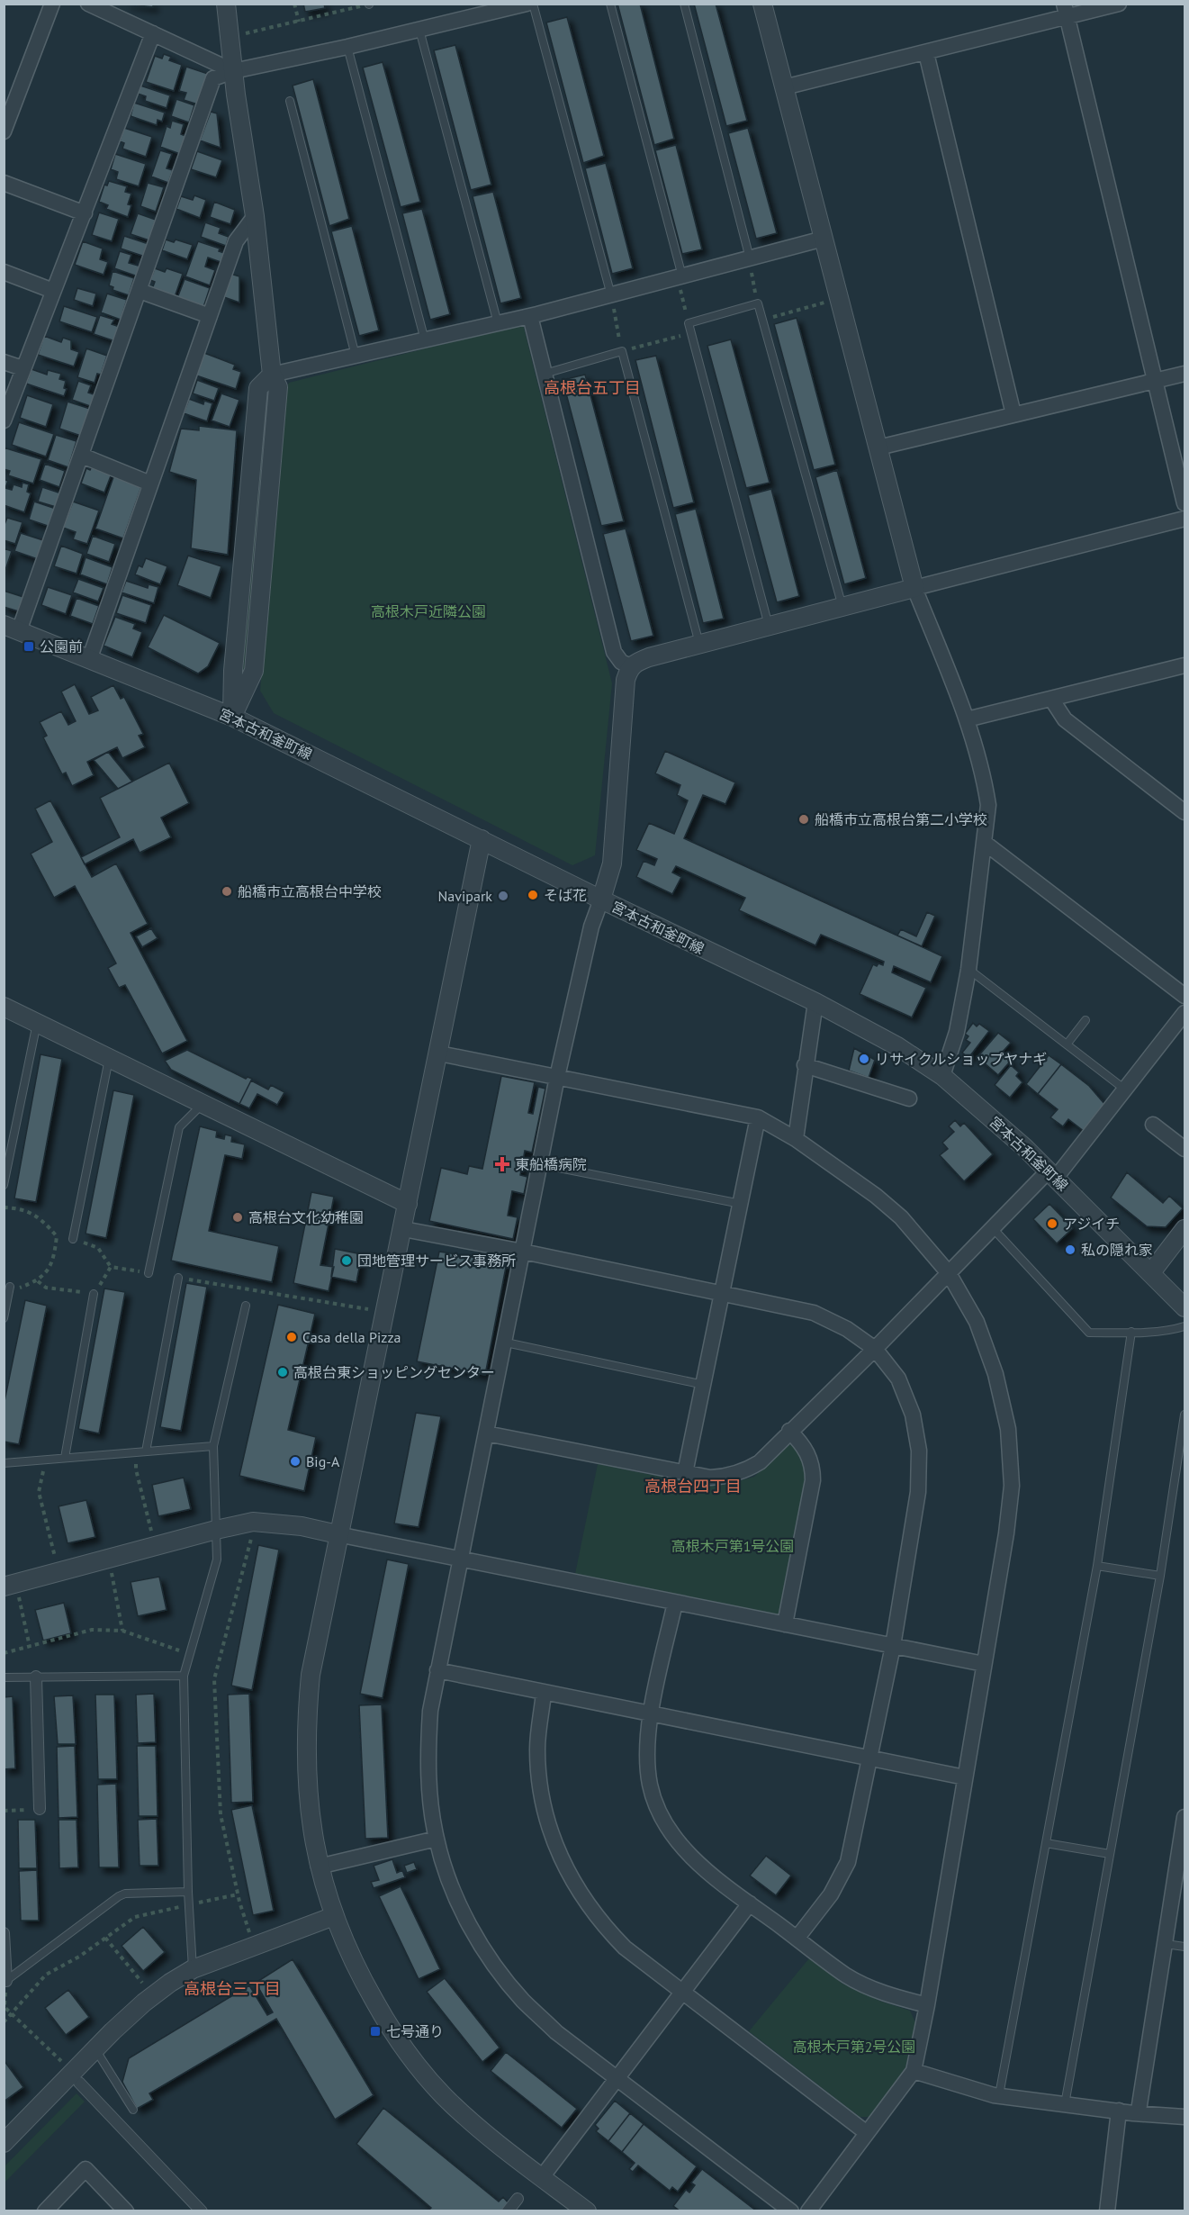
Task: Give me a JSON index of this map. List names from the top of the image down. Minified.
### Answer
{"streets":{"street":["宮本古和釜町線"]},"districts":["高根台五丁目","高根台四丁目","高根台三丁目"],"parks":["高根木戸近隣公園","高根木戸第1号公園","高根木戸第2号公園"],"places":{"transit":["公園前","七号通り"],"other":["船橋市立高根台第二小学校","船橋市立高根台中学校","そば花","Navipark","リサイクルショップヤナギ","高根台文化幼稚園","アジイチ","私の隠れ家","団地管理サービス事務所","Casa della Pizza","高根台東ショッピングセンター","Big-A"],"health":["東船橋病院"]}}
